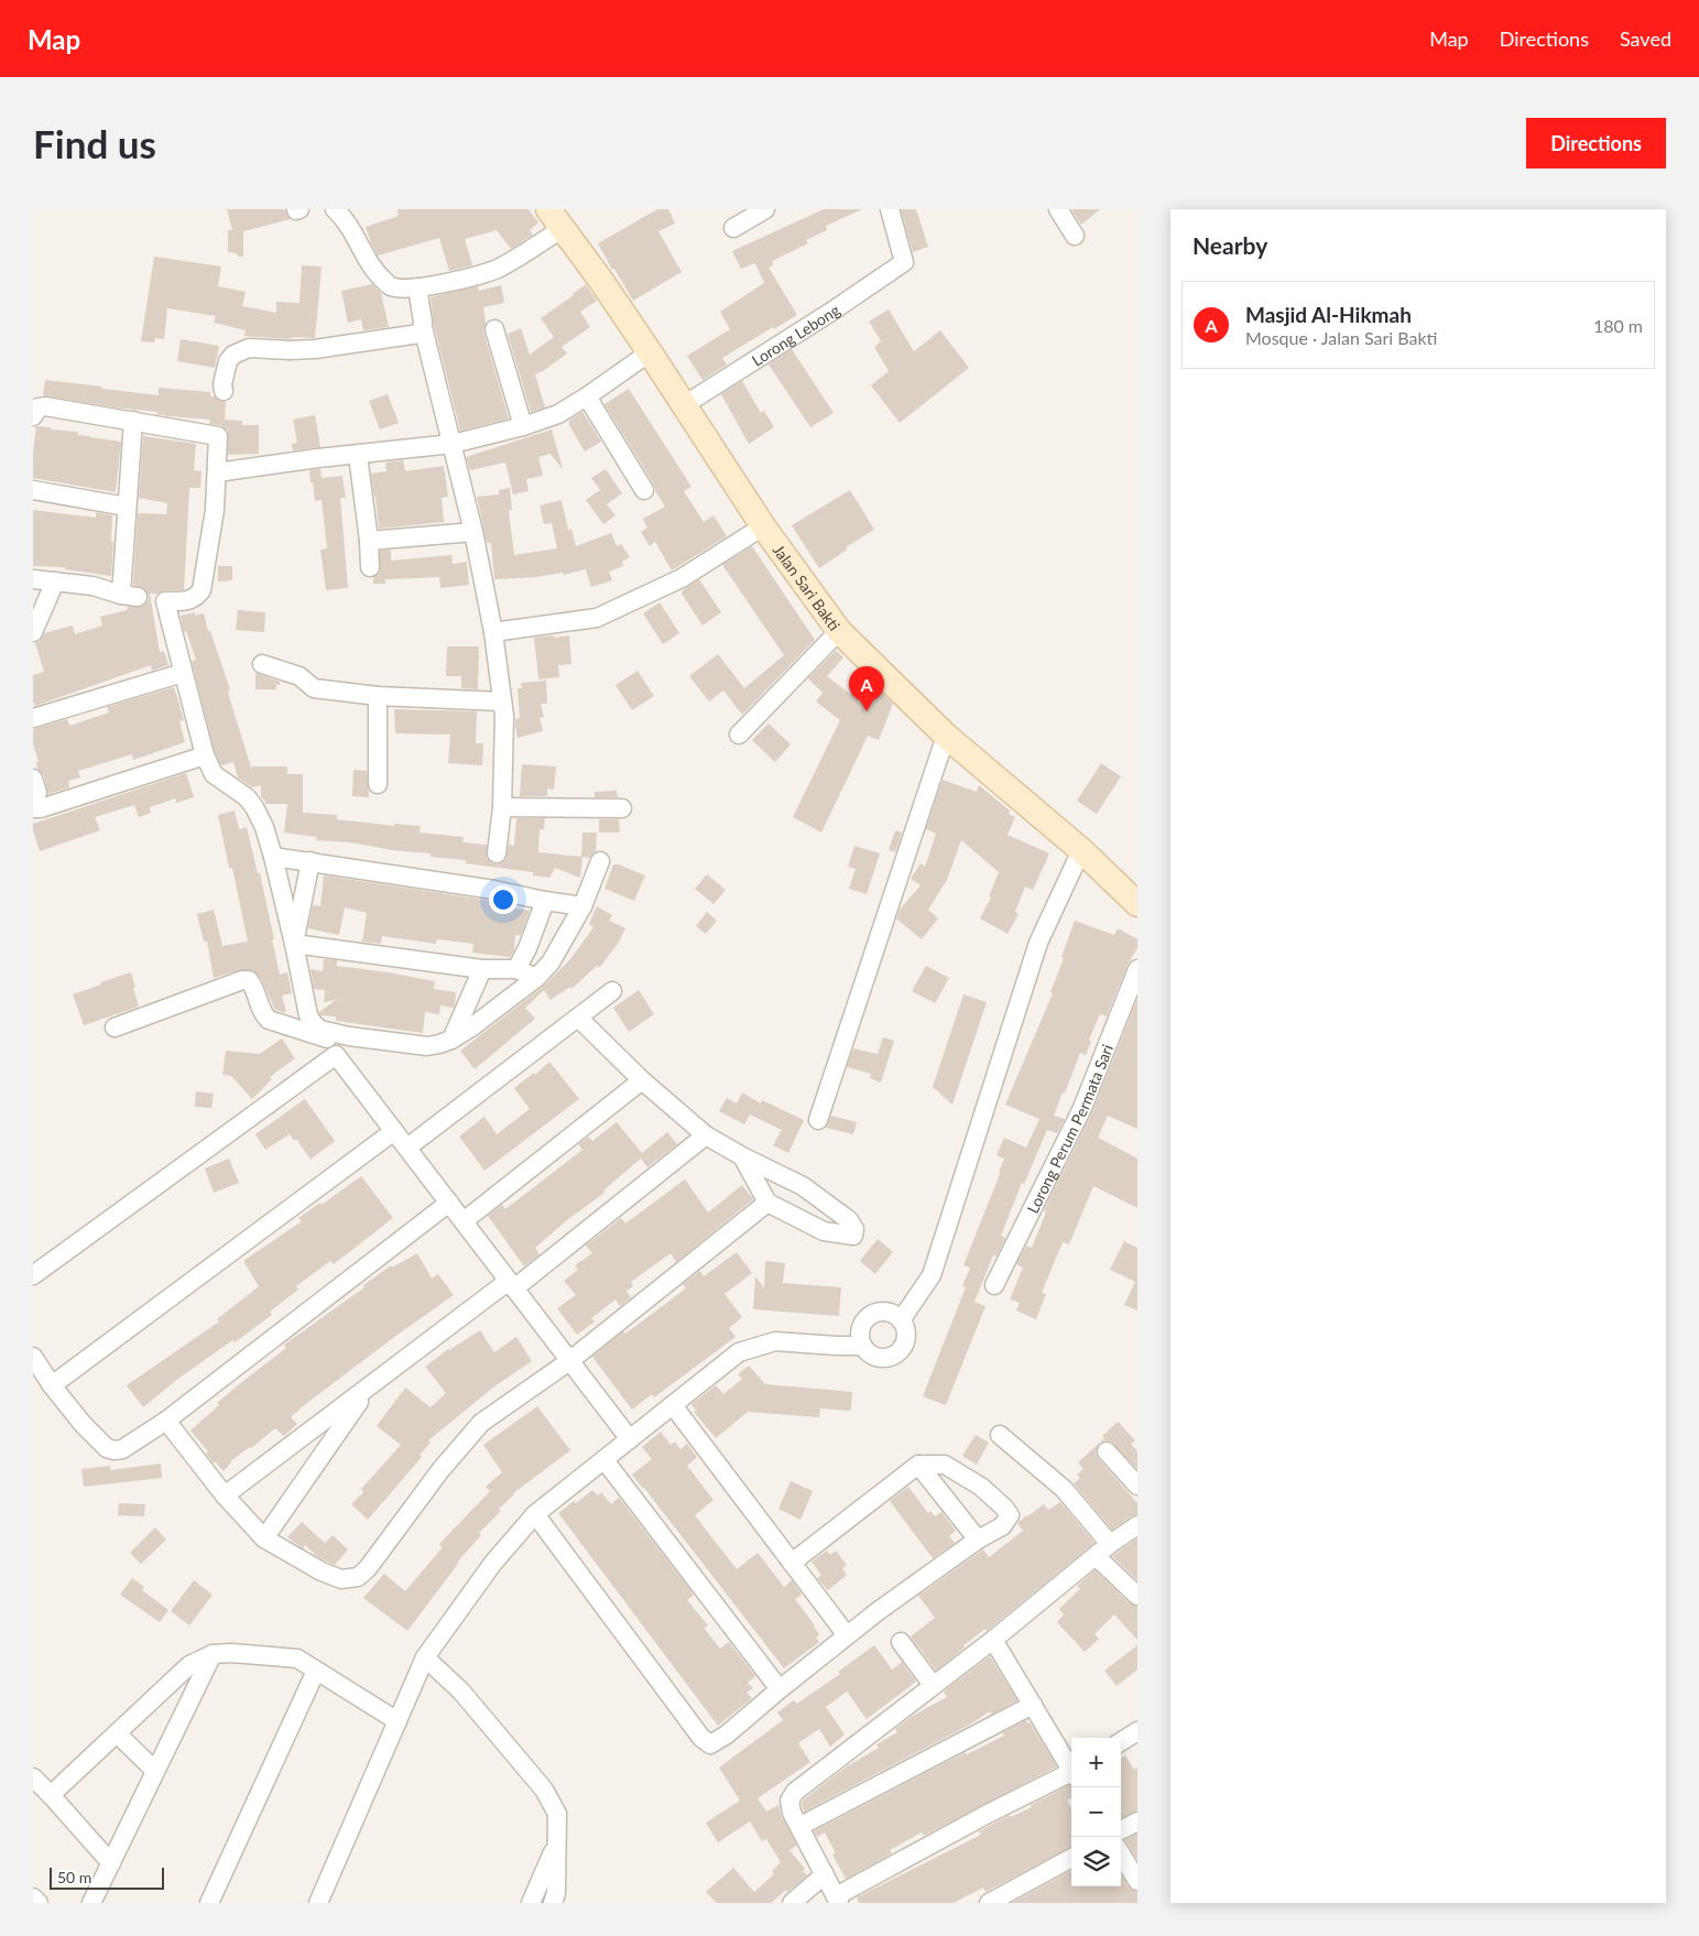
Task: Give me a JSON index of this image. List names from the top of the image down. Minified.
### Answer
{"streets":{"main road":["Jalan Sari Bakti"],"street":["Lorong Lebong","Lorong Perum Permata Sari"]},"crossings":[["Lorong Lebong","Jalan Sari Bakti"]],"scale_bar":"50 m","page":{"header":"Map","nav":["Map","Directions","Saved"],"buttons":"Directions","title":"Find us","heading":"Nearby","list":[{"mark":"A","name":"Masjid Al-Hikmah","note":"Mosque · Jalan Sari Bakti","value":"180 m"}],"pins":"A","map_buttons":["+","−"],"scale":"50 m"}}
